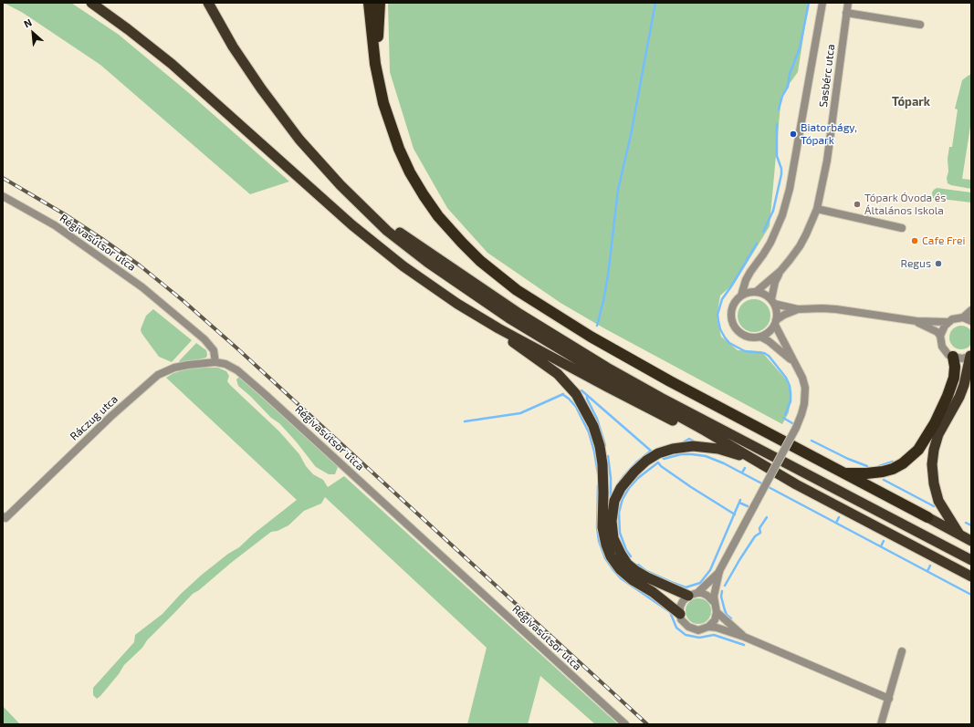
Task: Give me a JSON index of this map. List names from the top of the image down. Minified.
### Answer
{"streets":{"street":["Sasbérc utca","Régivasútsor utca","Ráczug utca"]},"crossings":[["Régivasútsor utca","Ráczug utca"]],"districts":["Tópark"],"places":["Biatorbágy, Tópark","Tópark Óvoda és Általános Iskola","Cafe Frei","Regus"],"north":"top left"}
